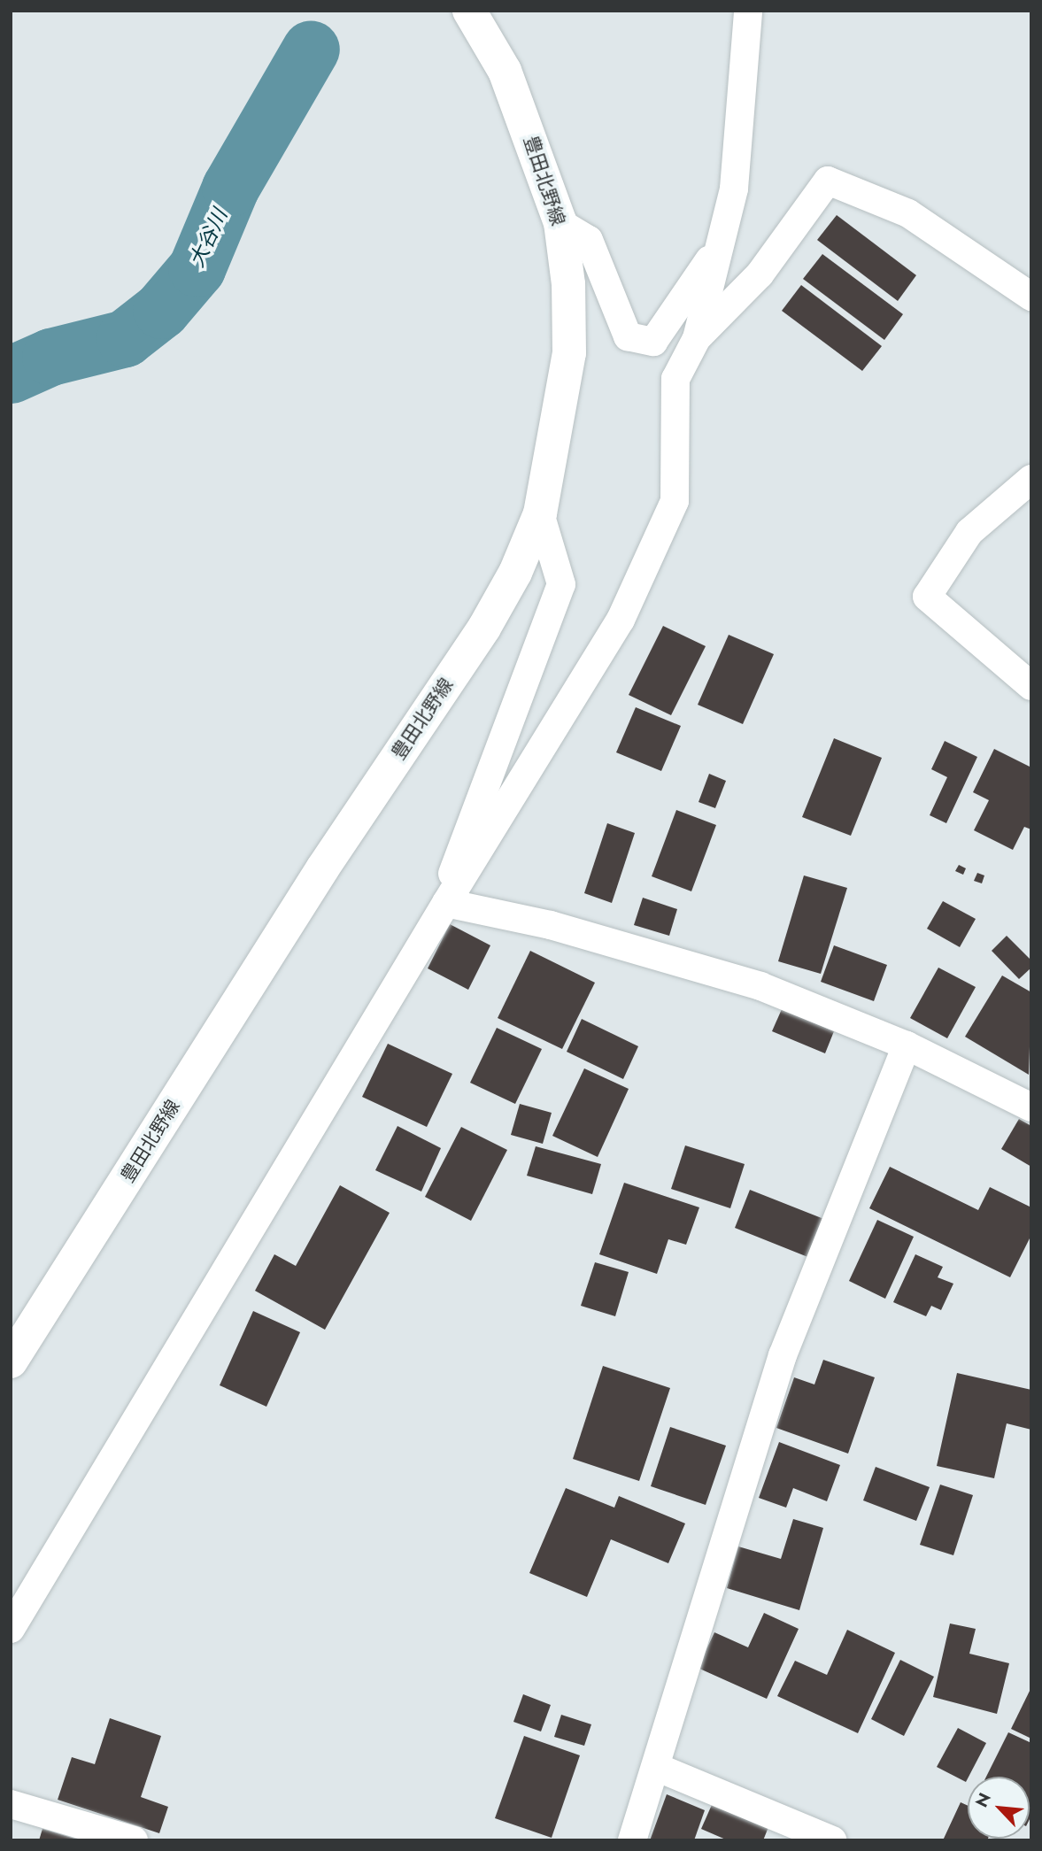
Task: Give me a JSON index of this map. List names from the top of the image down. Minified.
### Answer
{"streets":{"main road":["豊田北野線"]},"water":["大谷川"],"north":"top left"}
